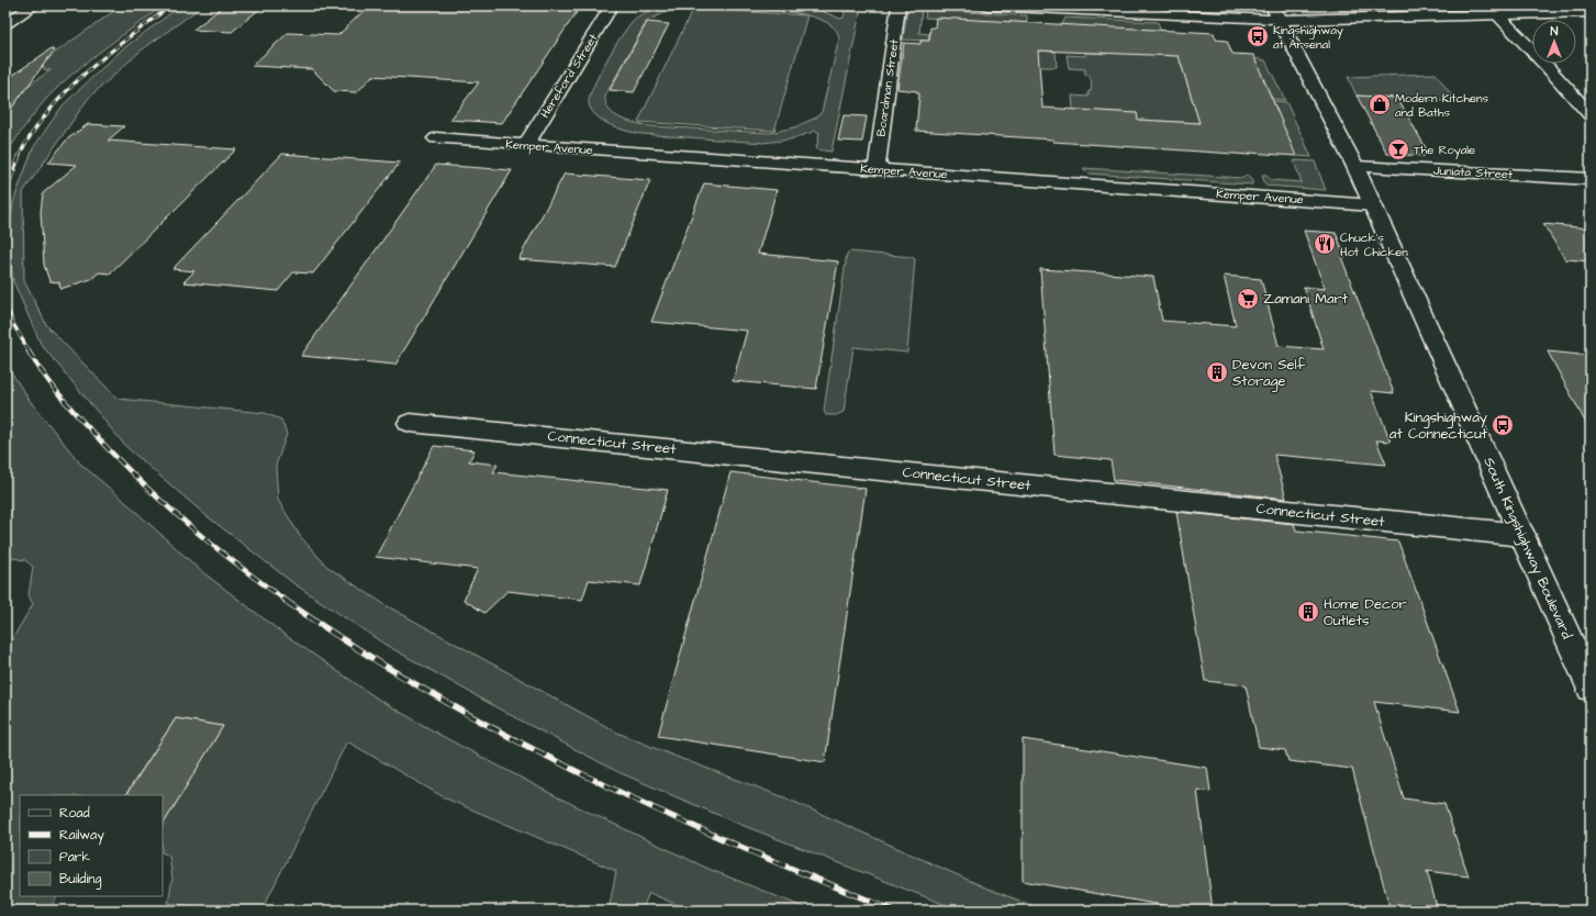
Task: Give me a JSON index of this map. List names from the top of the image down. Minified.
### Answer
{"streets":{"street":["Hereford Street","Boardman Street","Kemper Avenue","Juniata Street","Connecticut Street","South Kingshighway Boulevard"]},"crossings":[["Hereford Street","Kemper Avenue"],["Boardman Street","Kemper Avenue"],["Kemper Avenue","South Kingshighway Boulevard"],["Juniata Street","South Kingshighway Boulevard"],["Connecticut Street","South Kingshighway Boulevard"]],"places":{"bus stop":["Kingshighway at Arsenal","Kingshighway at Connecticut"],"shop":["Modern Kitchens and Baths"],"bar":["The Royale"],"restaurant":["Chuck's Hot Chicken"],"supermarket":["Zamani Mart"],"building":["Devon Self Storage","Home Decor Outlets"]},"legend":["Road","Railway","Park","Building"],"north":"top"}
